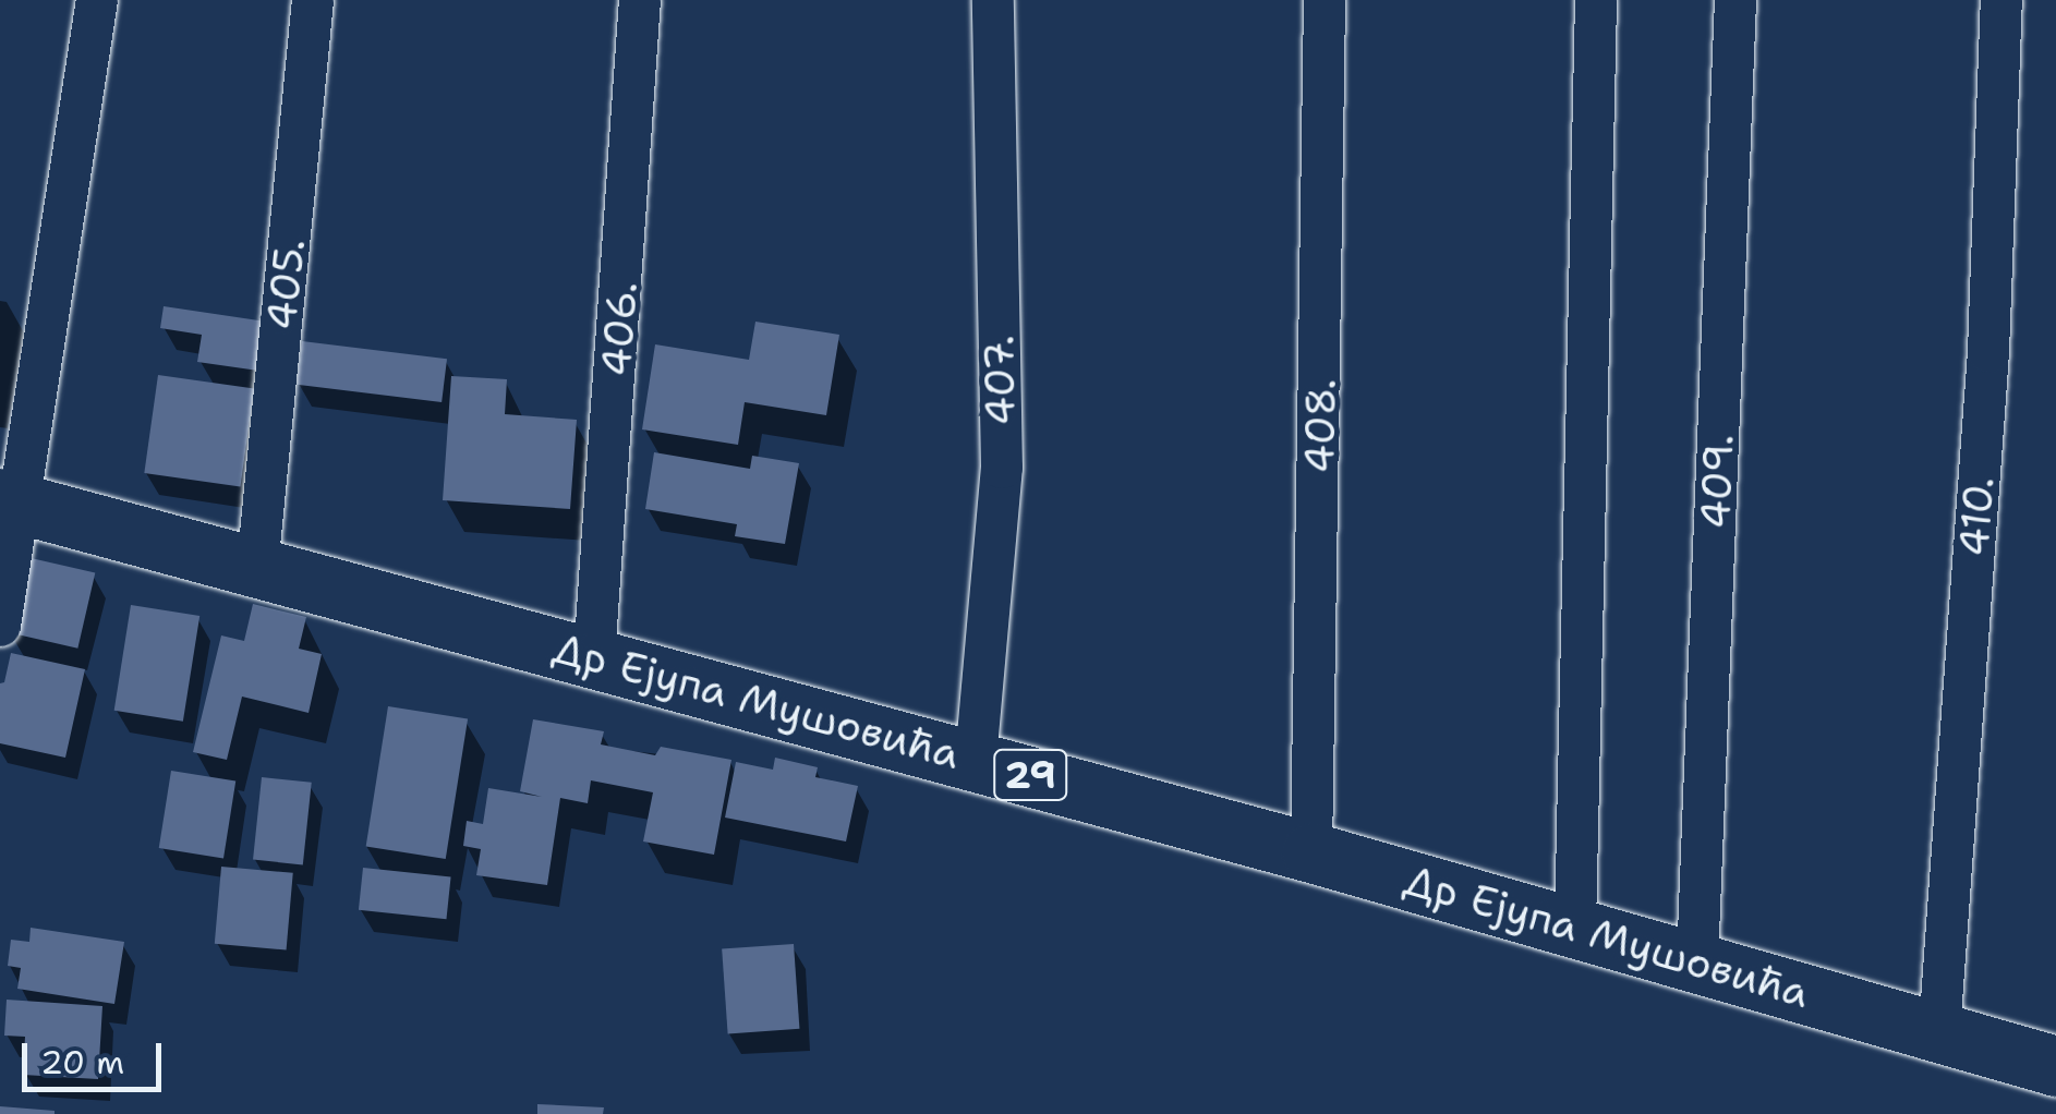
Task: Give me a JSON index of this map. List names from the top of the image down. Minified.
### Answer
{"streets":{"main road":["Др Ејупа Мушовића","29"],"street":["405.","406.","407.","408.","409.","410."]},"crossings":[["405.","Др Ејупа Мушовића"],["406.","Др Ејупа Мушовића"],["407.","Др Ејупа Мушовића"],["408.","Др Ејупа Мушовића"],["409.","Др Ејупа Мушовића"],["410.","Др Ејупа Мушовића"]],"scale_bar":"20 m"}
